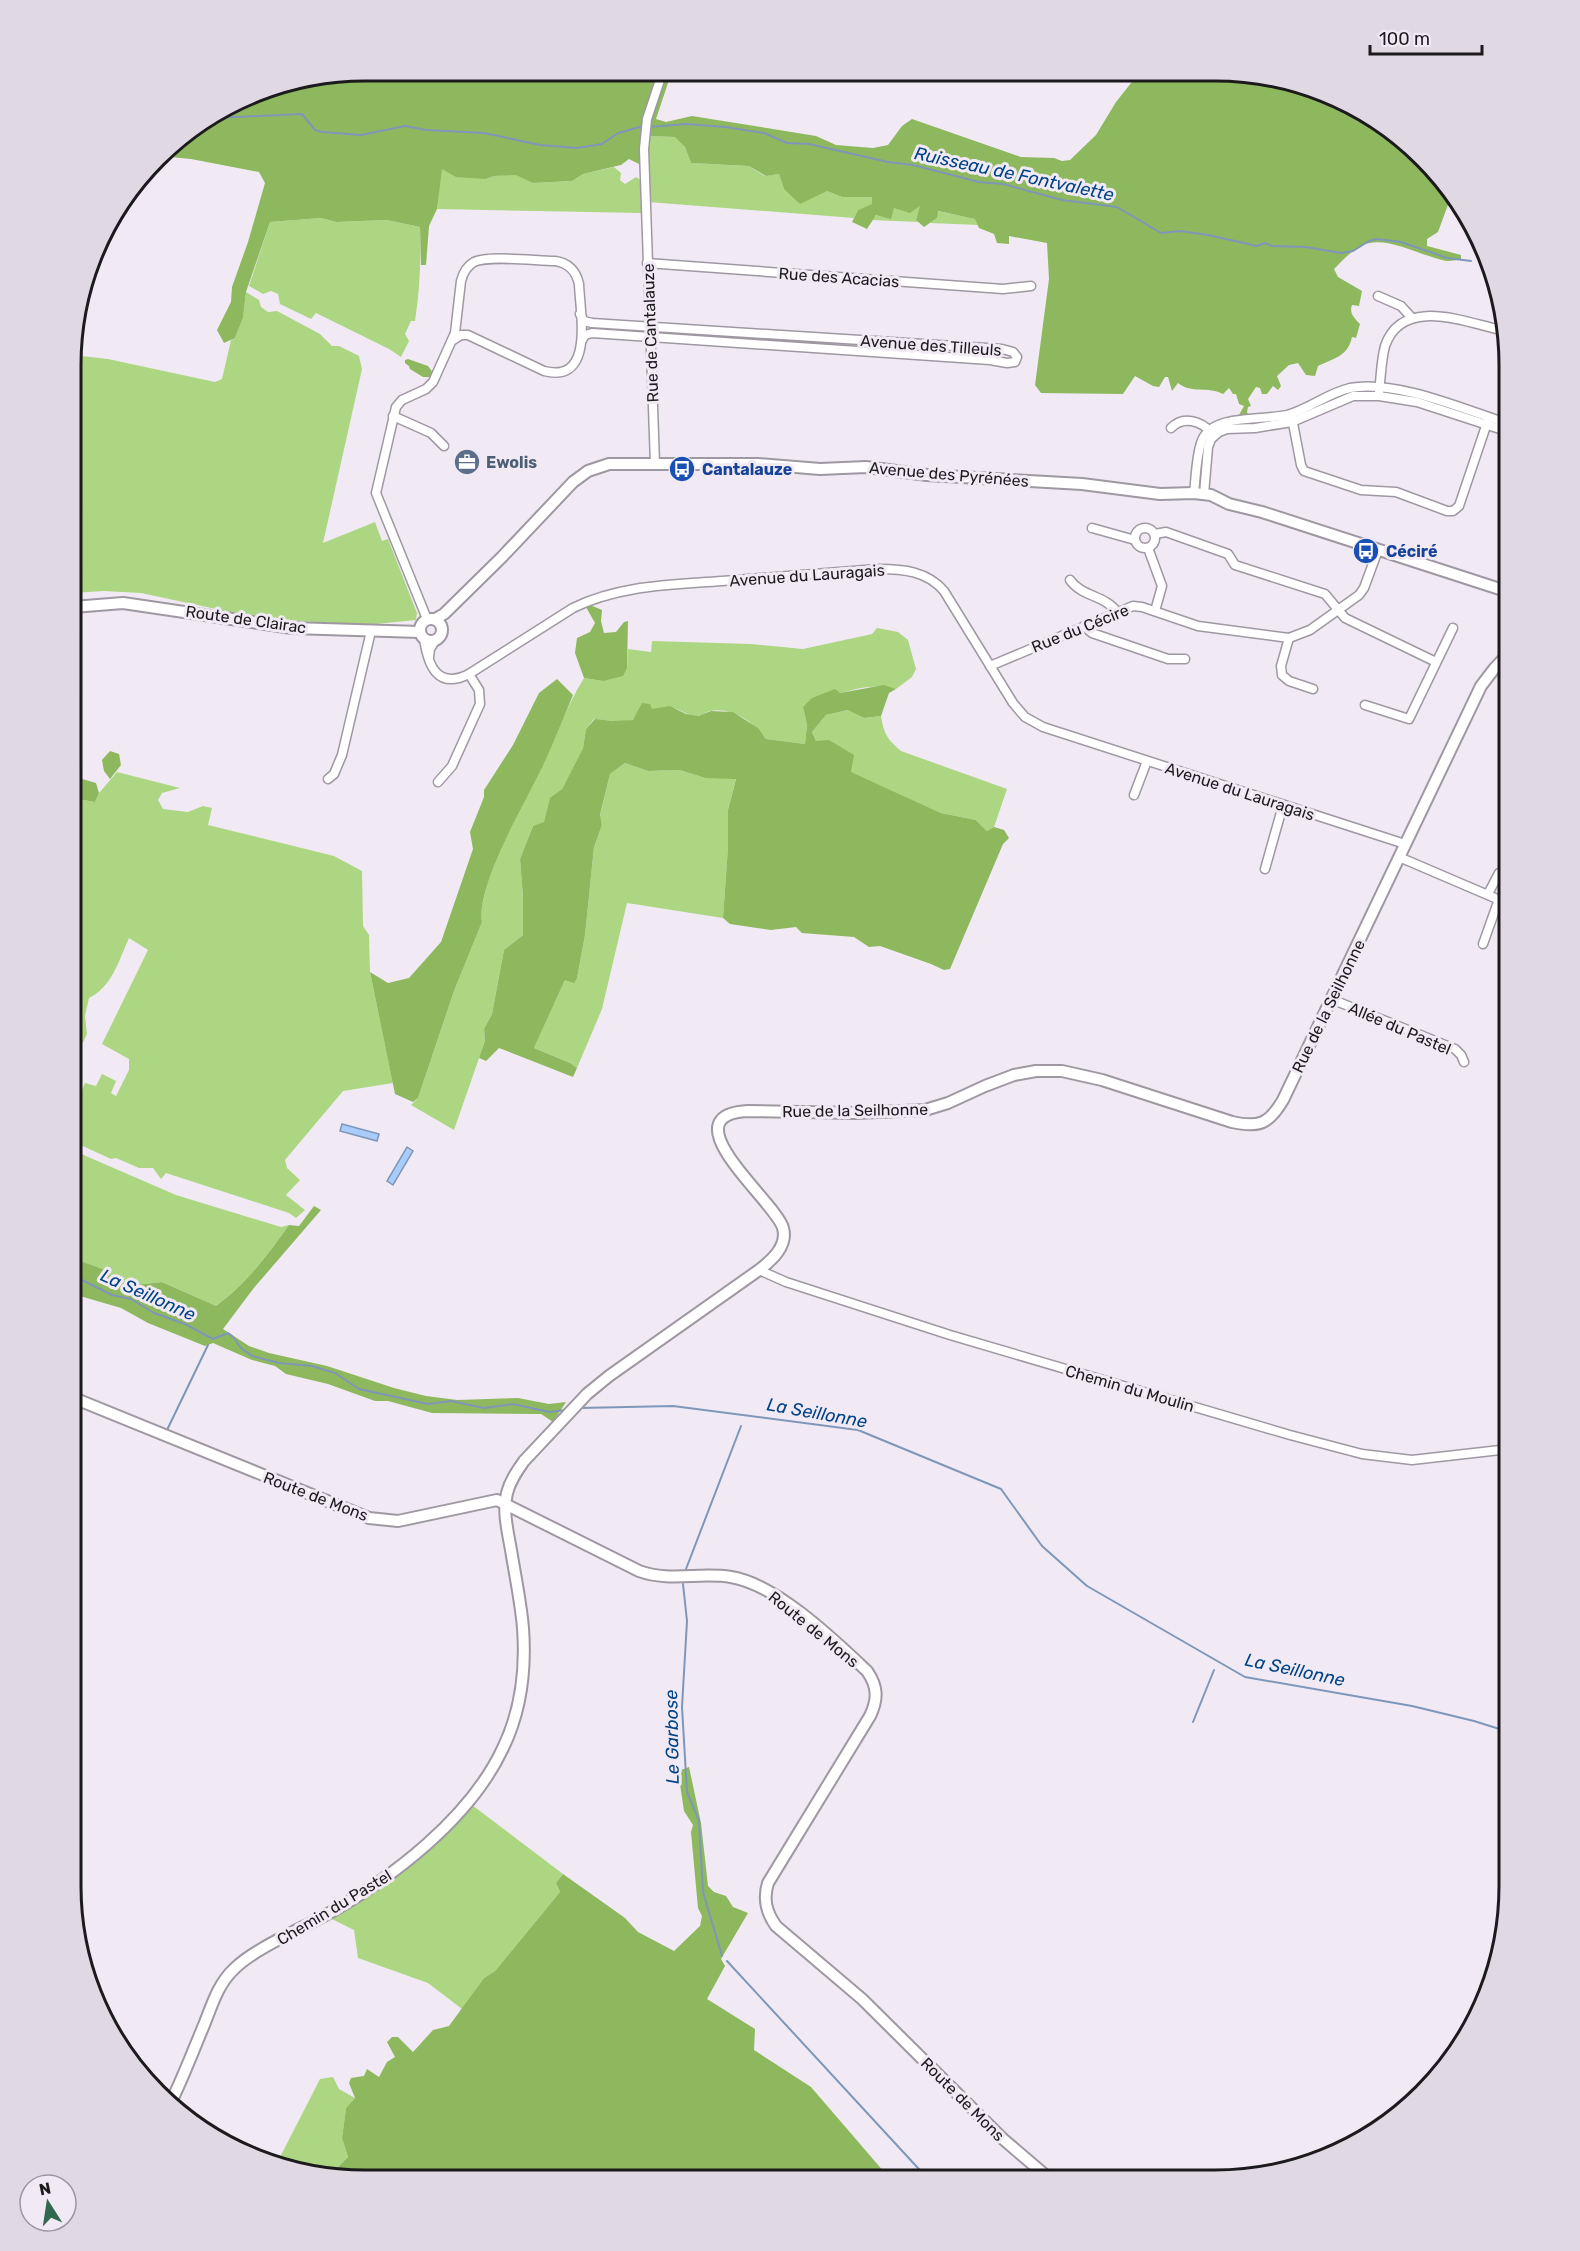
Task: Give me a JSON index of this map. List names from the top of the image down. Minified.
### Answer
{"streets":{"street":["Rue des Acacias","Rue de Cantalauze","Avenue des Tilleuls","Avenue des Pyrénées","Avenue du Lauragais","Route de Clairac","Rue du Cécire","Rue de la Seilhonne","Allée du Pastel","Chemin du Moulin","Route de Mons","Chemin du Pastel"]},"crossings":[["Rue des Acacias","Rue de Cantalauze"],["Rue de Cantalauze","Avenue des Tilleuls"],["Rue de Cantalauze","Avenue des Pyrénées"],["Avenue du Lauragais","Route de Clairac"],["Avenue du Lauragais","Rue du Cécire"],["Avenue du Lauragais","Rue de la Seilhonne"],["Rue de la Seilhonne","Allée du Pastel"],["Rue de la Seilhonne","Chemin du Moulin"],["Rue de la Seilhonne","Route de Mons"],["Rue de la Seilhonne","Chemin du Pastel"],["Route de Mons","Chemin du Pastel"]],"water":["Ruisseau de Fontvalette","La Seillonne","Le Garbose"],"places":{"office":["Ewolis"],"bus stop":["Cantalauze","Céciré"]},"scale_bar":"100 m","north":"top"}
